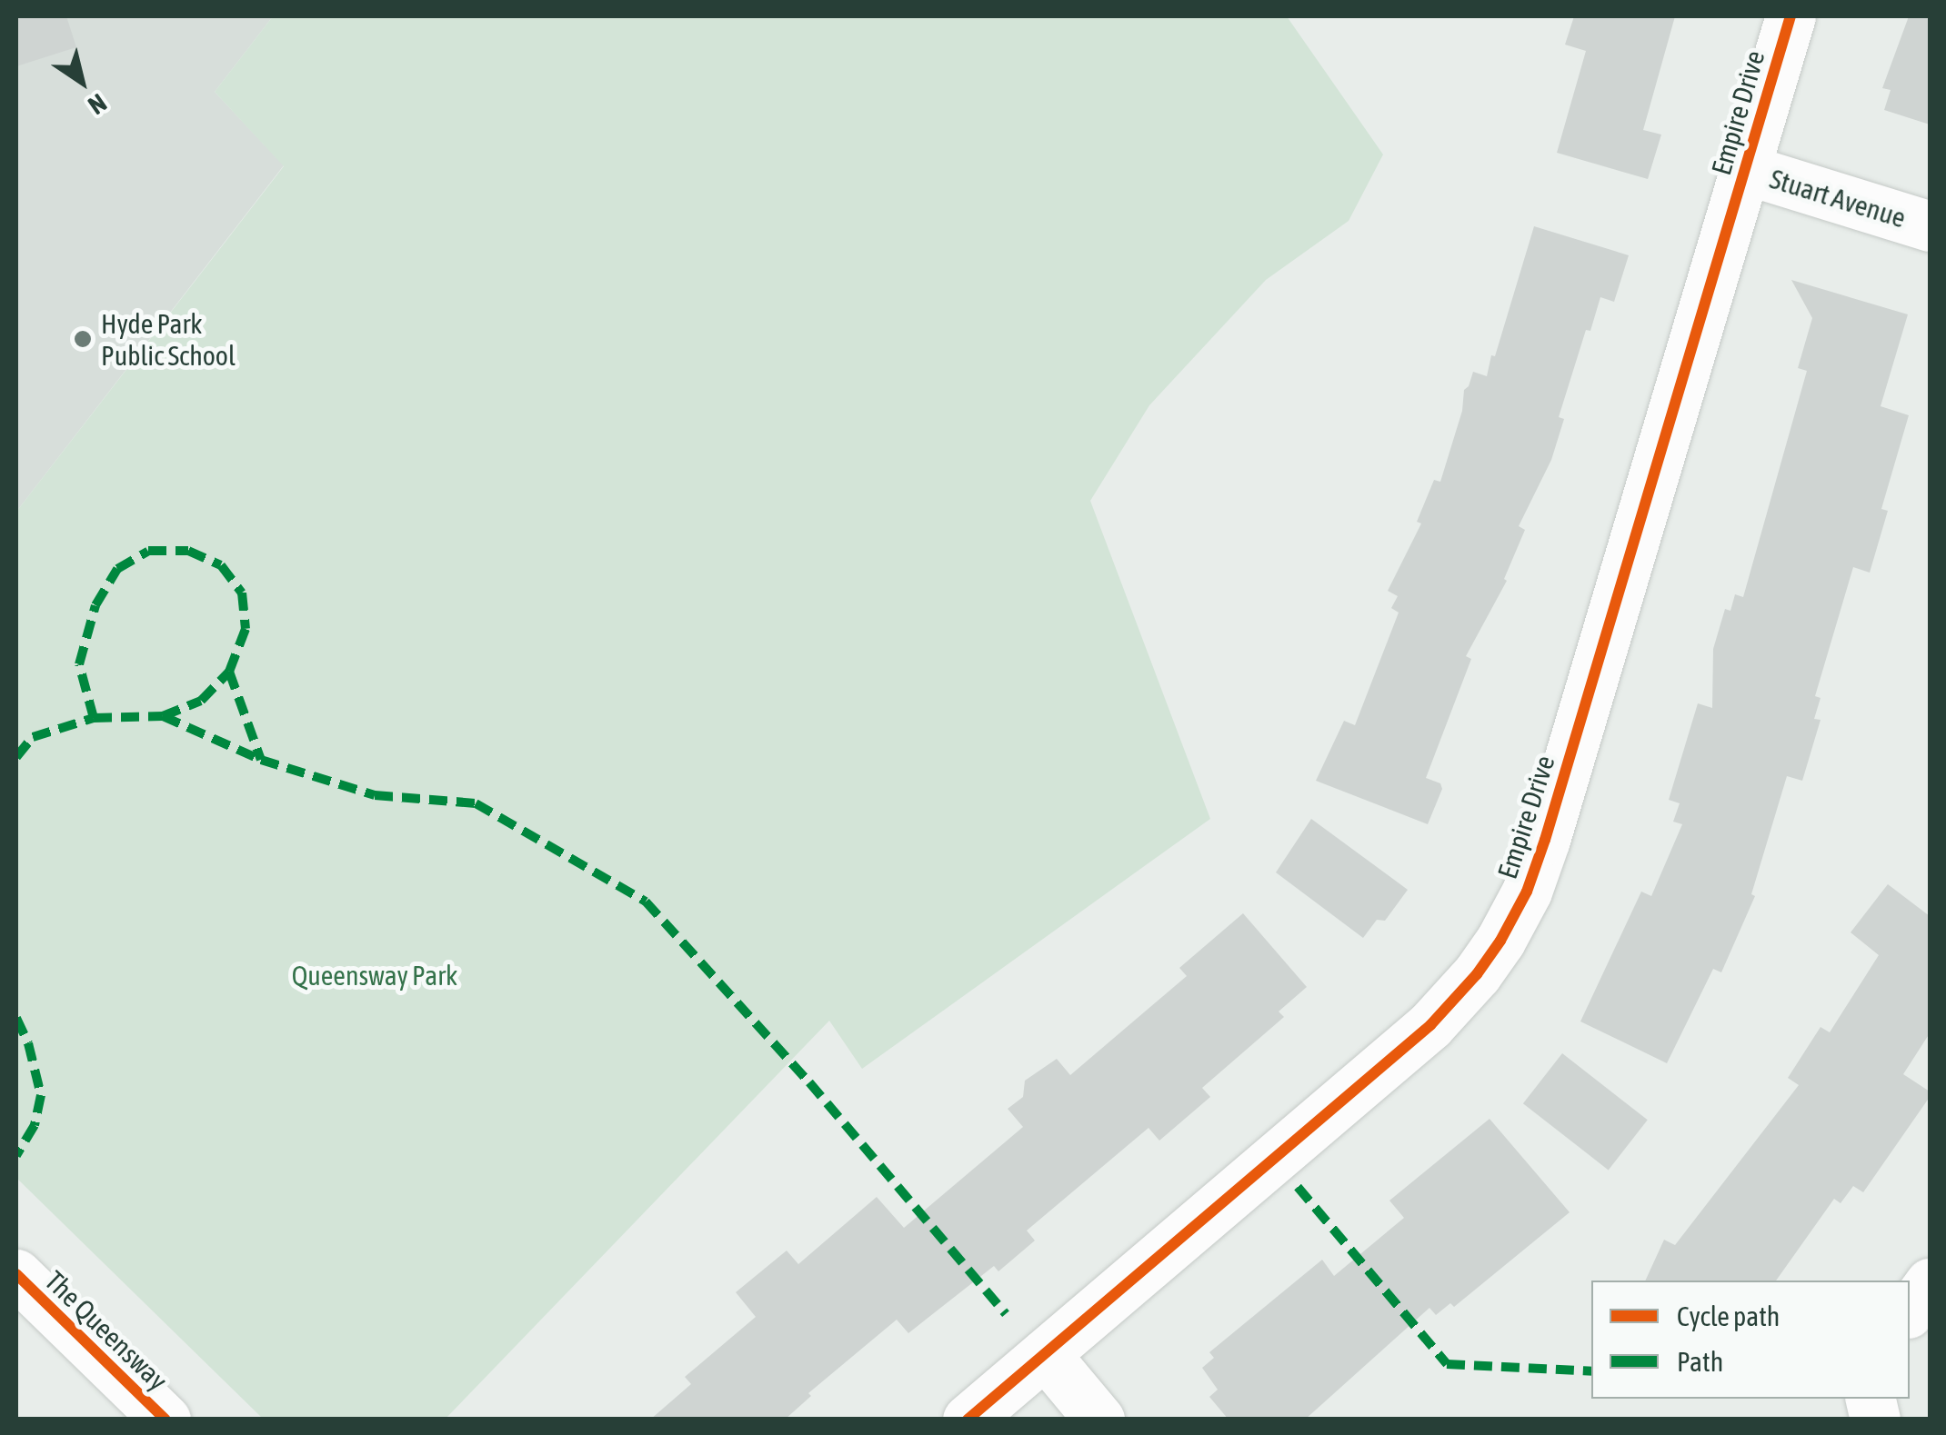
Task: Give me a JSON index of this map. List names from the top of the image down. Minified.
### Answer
{"streets":{"street":["Empire Drive","Stuart Avenue","The Queensway"]},"crossings":[["Empire Drive","Stuart Avenue"]],"parks":["Queensway Park"],"places":["Hyde Park Public School"],"legend":["Cycle path","Path"],"north":"bottom right"}
